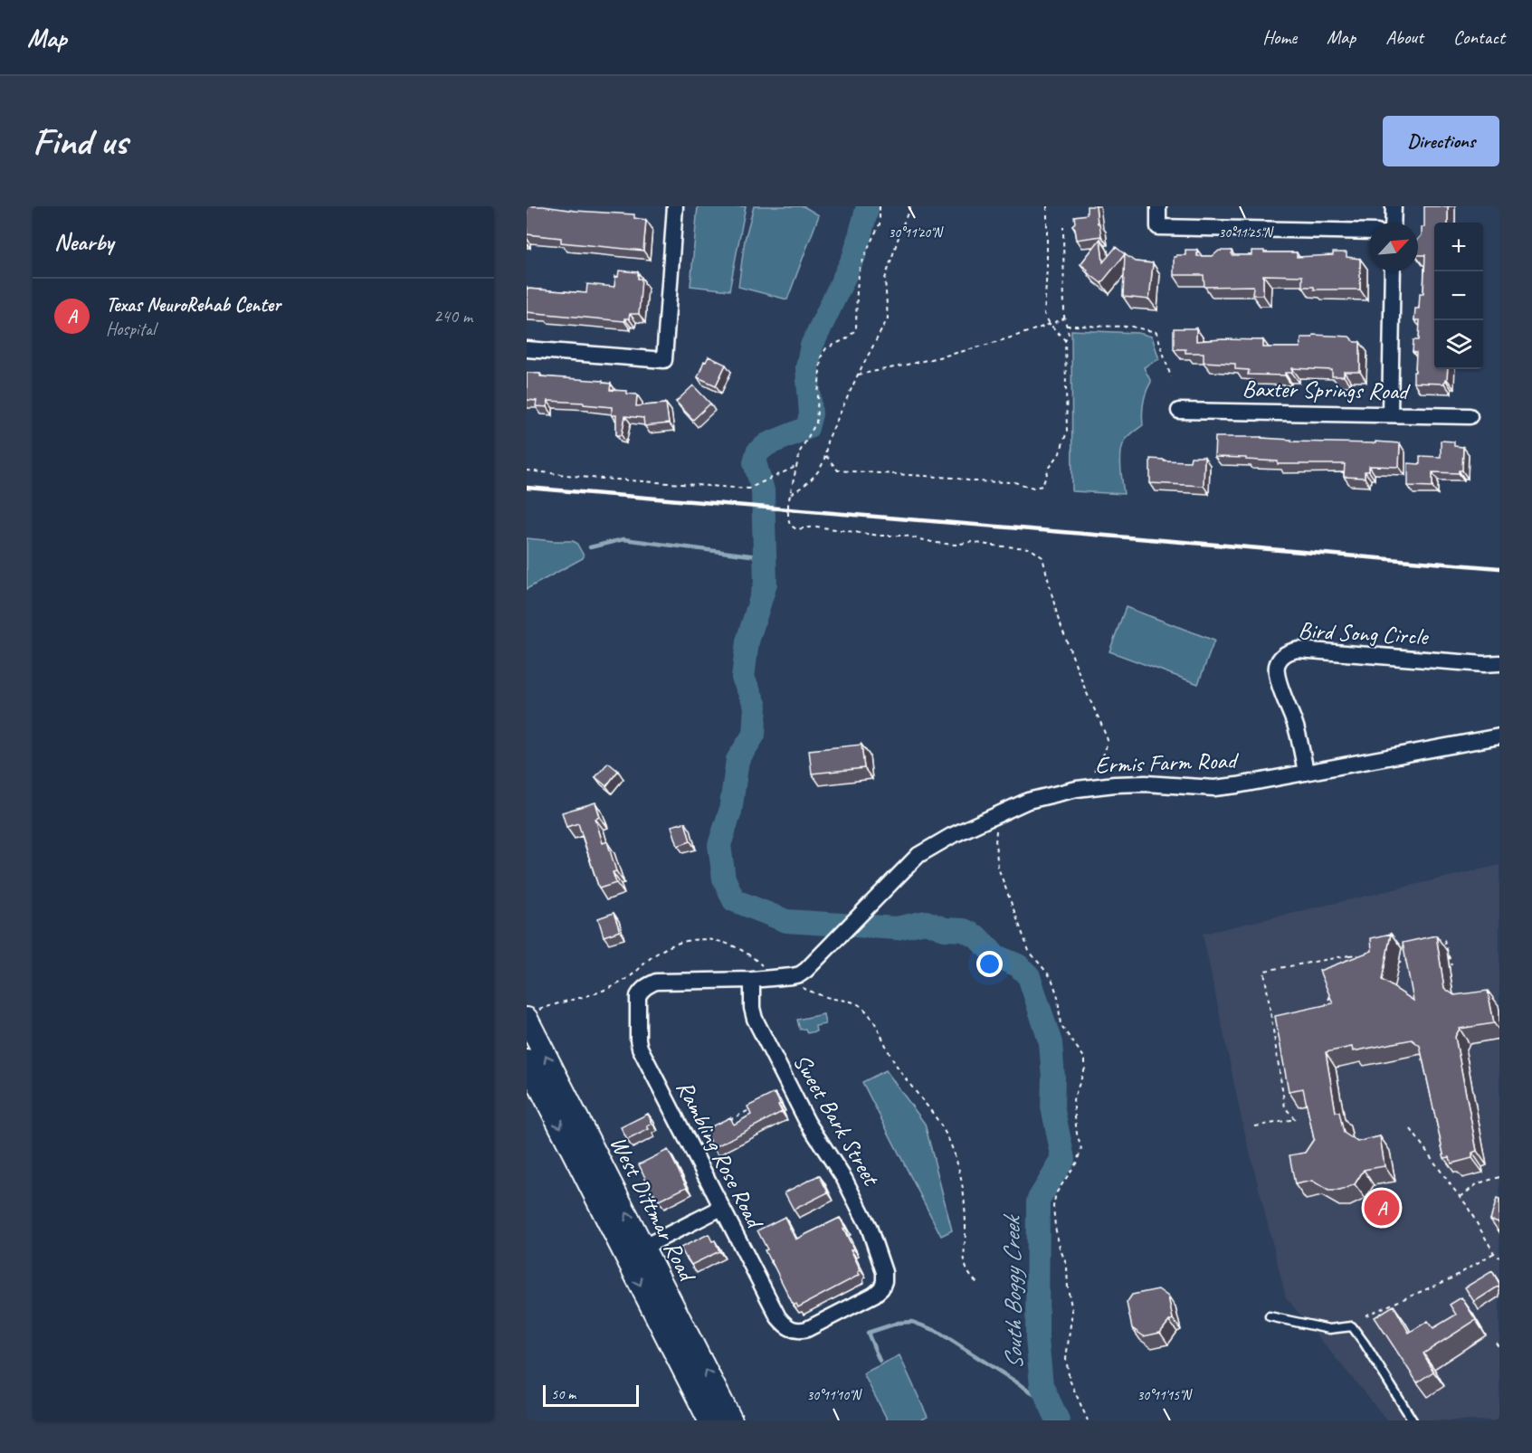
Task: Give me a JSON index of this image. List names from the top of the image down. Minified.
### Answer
{"streets":{"street":["Baxter Springs Road","Bird Song Circle","Ermis Farm Road","Sweet Bark Street","Rambling Rose Road","West Dittmar Road"]},"crossings":[["Bird Song Circle","Ermis Farm Road"],["Ermis Farm Road","Sweet Bark Street"],["Ermis Farm Road","Rambling Rose Road"],["Sweet Bark Street","Rambling Rose Road"]],"water":["South Boggy Creek"],"scale_bar":"50 m","north":"top right","page":{"header":"Map","nav":["Home","Map","About","Contact"],"buttons":"Directions","title":"Find us","heading":"Nearby","map_buttons":["+","−"],"list":[{"mark":"A","name":"Texas NeuroRehab Center","note":"Hospital","value":"240 m"}],"pins":"A","scale":"50 m"},"coordinates":["30°11'20\"N","30°11'25\"N","30°11'10\"N","30°11'15\"N"]}
